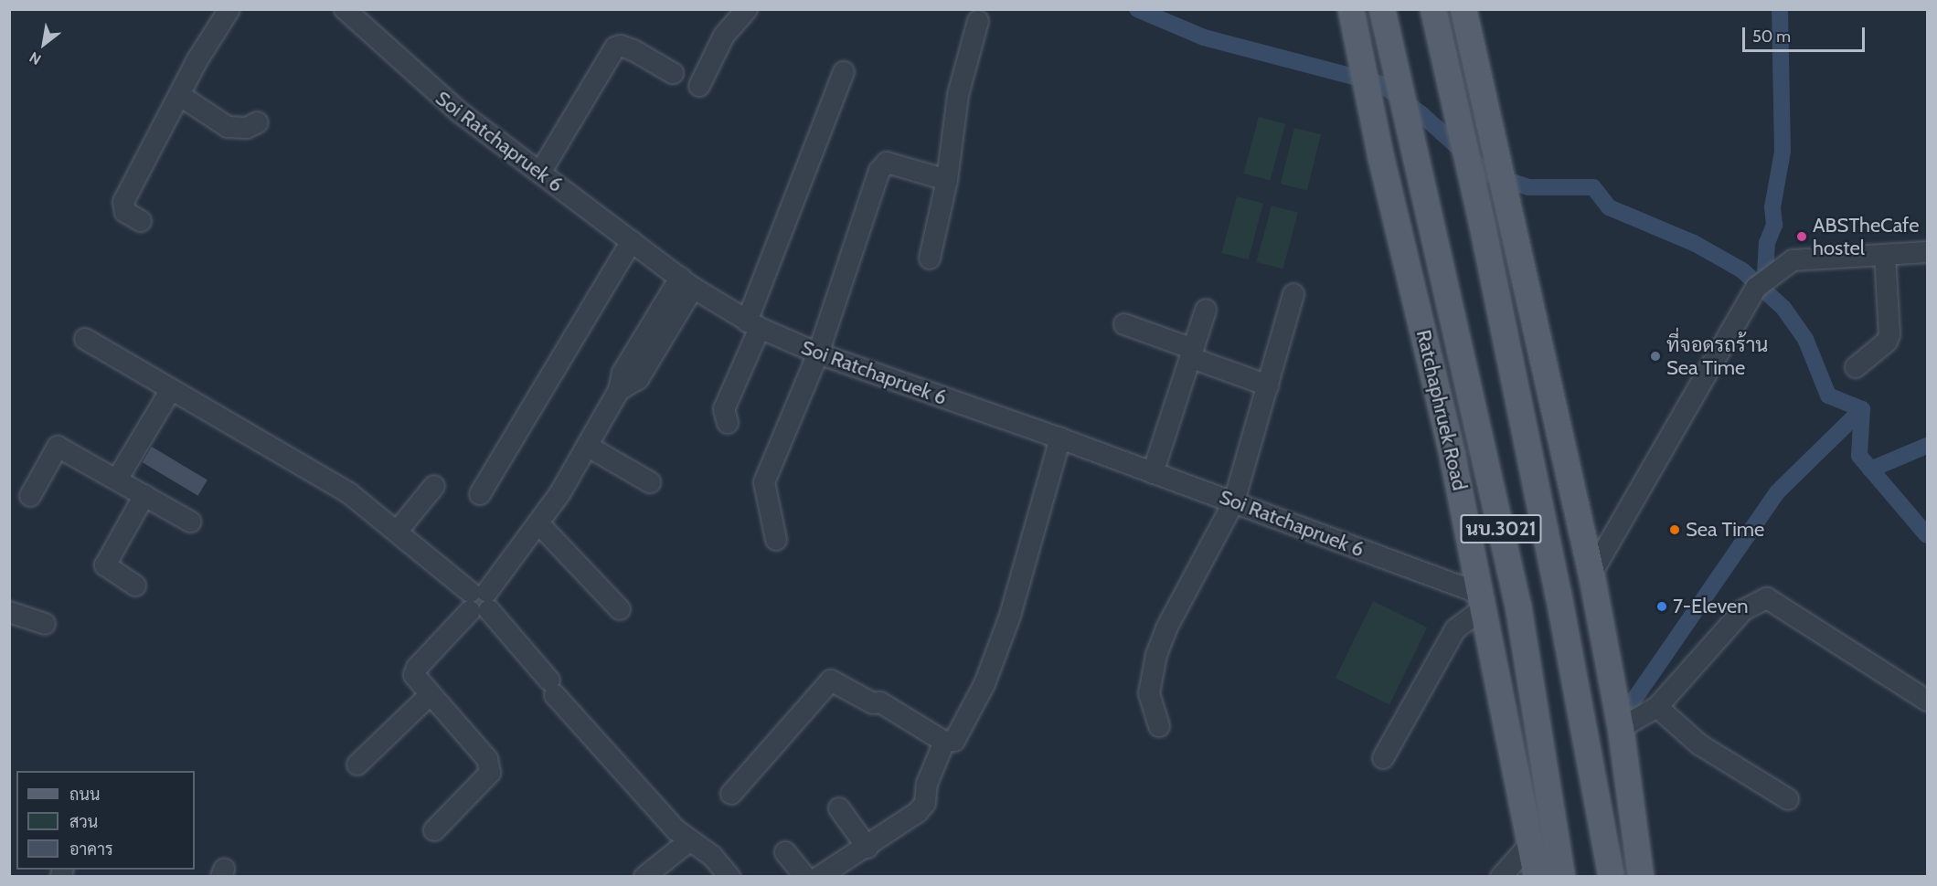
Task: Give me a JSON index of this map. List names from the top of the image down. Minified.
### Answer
{"streets":{"main road":["Ratchaphruek Road","นบ.3021"],"street":["Soi Ratchapruek 6"]},"crossings":[["Soi Ratchapruek 6","Ratchaphruek Road"]],"places":["ABSTheCafe hostel","ที่จอดรถร้าน Sea Time","Sea Time","7-Eleven"],"legend":["ถนน","สวน","อาคาร"],"scale_bar":"50 m","north":"bottom left"}
